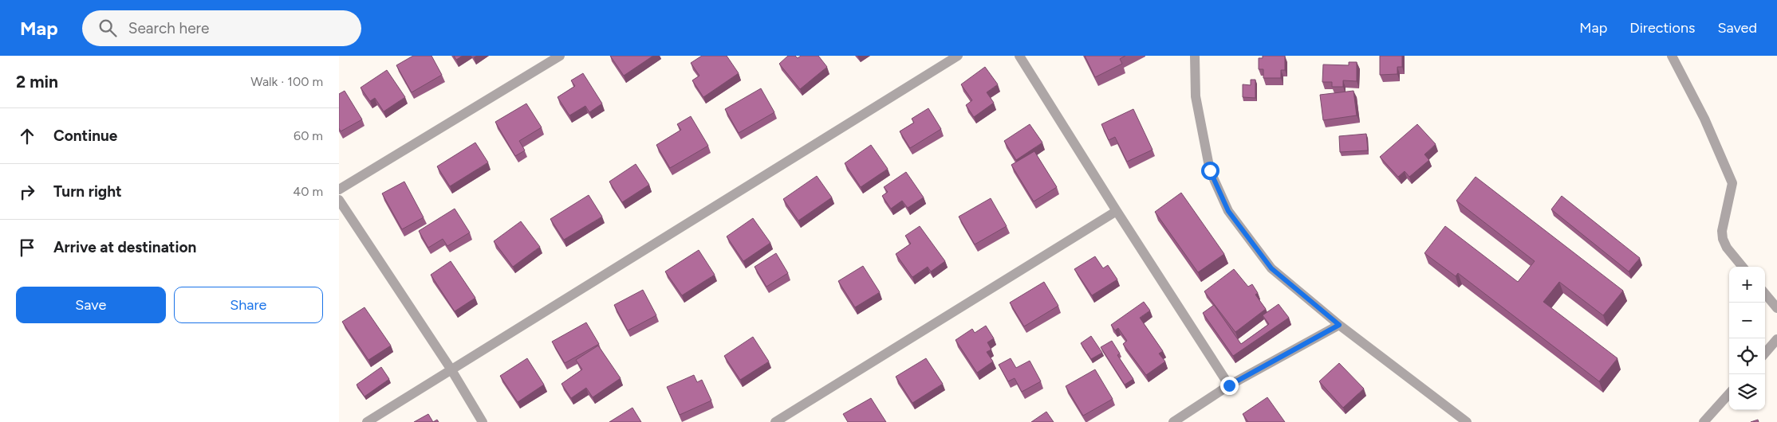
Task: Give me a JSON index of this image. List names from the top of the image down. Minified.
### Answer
{"page":{"header":"Map","search":"Search here","nav":["Map","Directions","Saved"],"heading":["2 min","Walk · 100 m"],"list":[["Continue","60 m"],["Turn right","40 m"],"Arrive at destination"],"map_buttons":["+","−"],"buttons":["Save","Share"]}}
